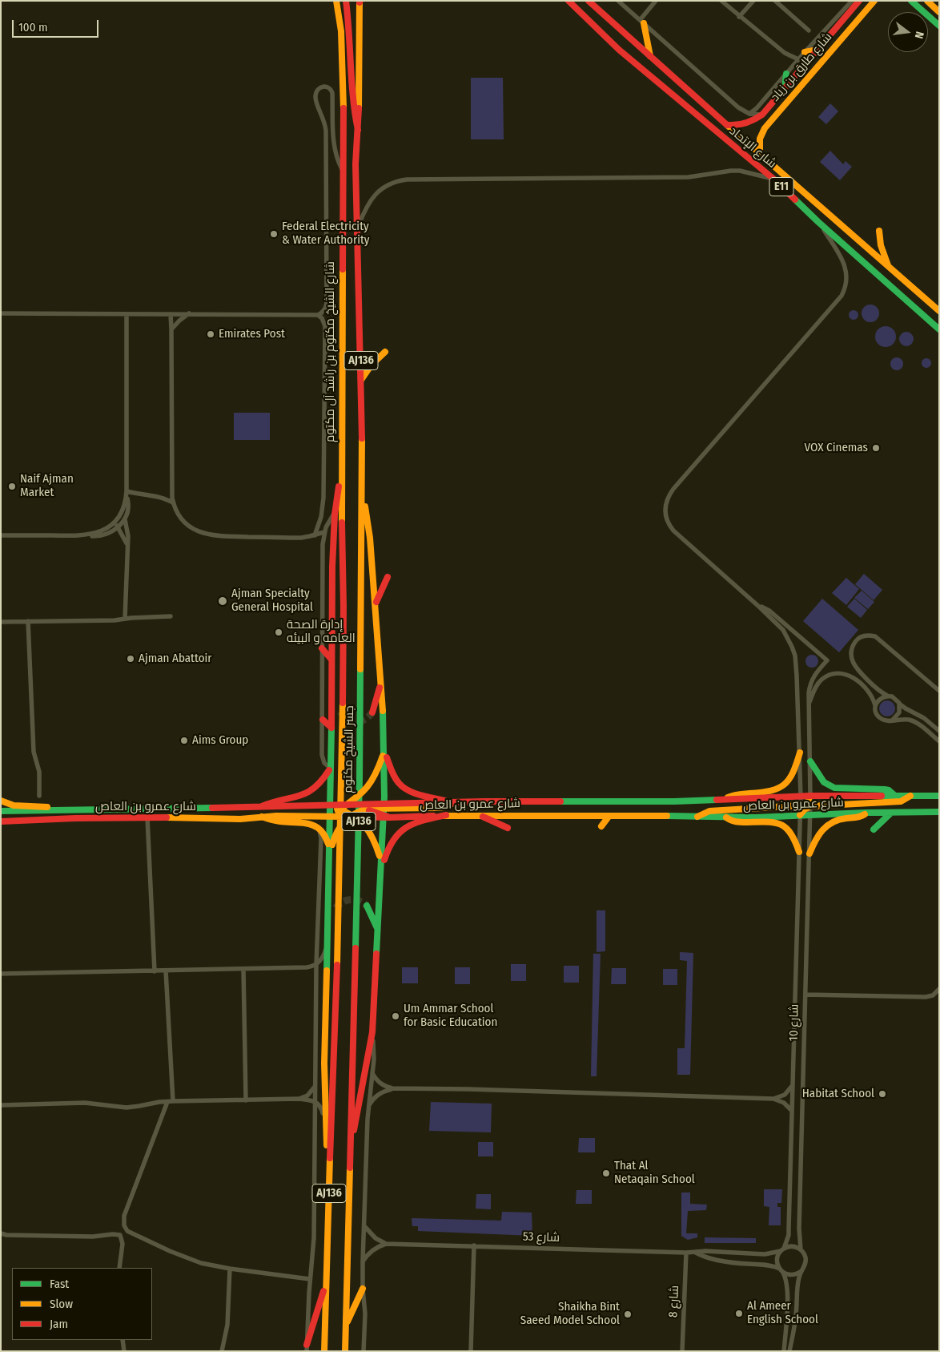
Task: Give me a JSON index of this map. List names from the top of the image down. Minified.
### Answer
{"streets":{"main road":["شارع طارق بن زياد","شارع الإتحاد","E11","شارع الشيخ مكتوم بن راشد آل مكتوم","AJ136","جسر الشيخ مكتوم","شارع عمرو بن العاص"],"street":["شارع 10","شارع 53","شارع 8"]},"crossings":[["شارع طارق بن زياد","شارع الإتحاد"],["شارع الشيخ مكتوم بن راشد آل مكتوم","جسر الشيخ مكتوم"],["AJ136","جسر الشيخ مكتوم"],["شارع عمرو بن العاص","شارع 10"],["شارع 10","شارع 53"],["شارع 53","شارع 8"]],"places":["Federal Electricity & Water Authority","Emirates Post","VOX Cinemas","Naif Ajman Market","Ajman Specialty General Hospital","إدارة الصحة العامه و البيئه","Ajman Abattoir","Aims Group","Um Ammar School for Basic Education","Habitat School","That Al Netaqain School","Al Ameer English School","Shaikha Bint Saeed Model School"],"legend":["Fast","Slow","Jam"],"scale_bar":"100 m","north":"right"}
